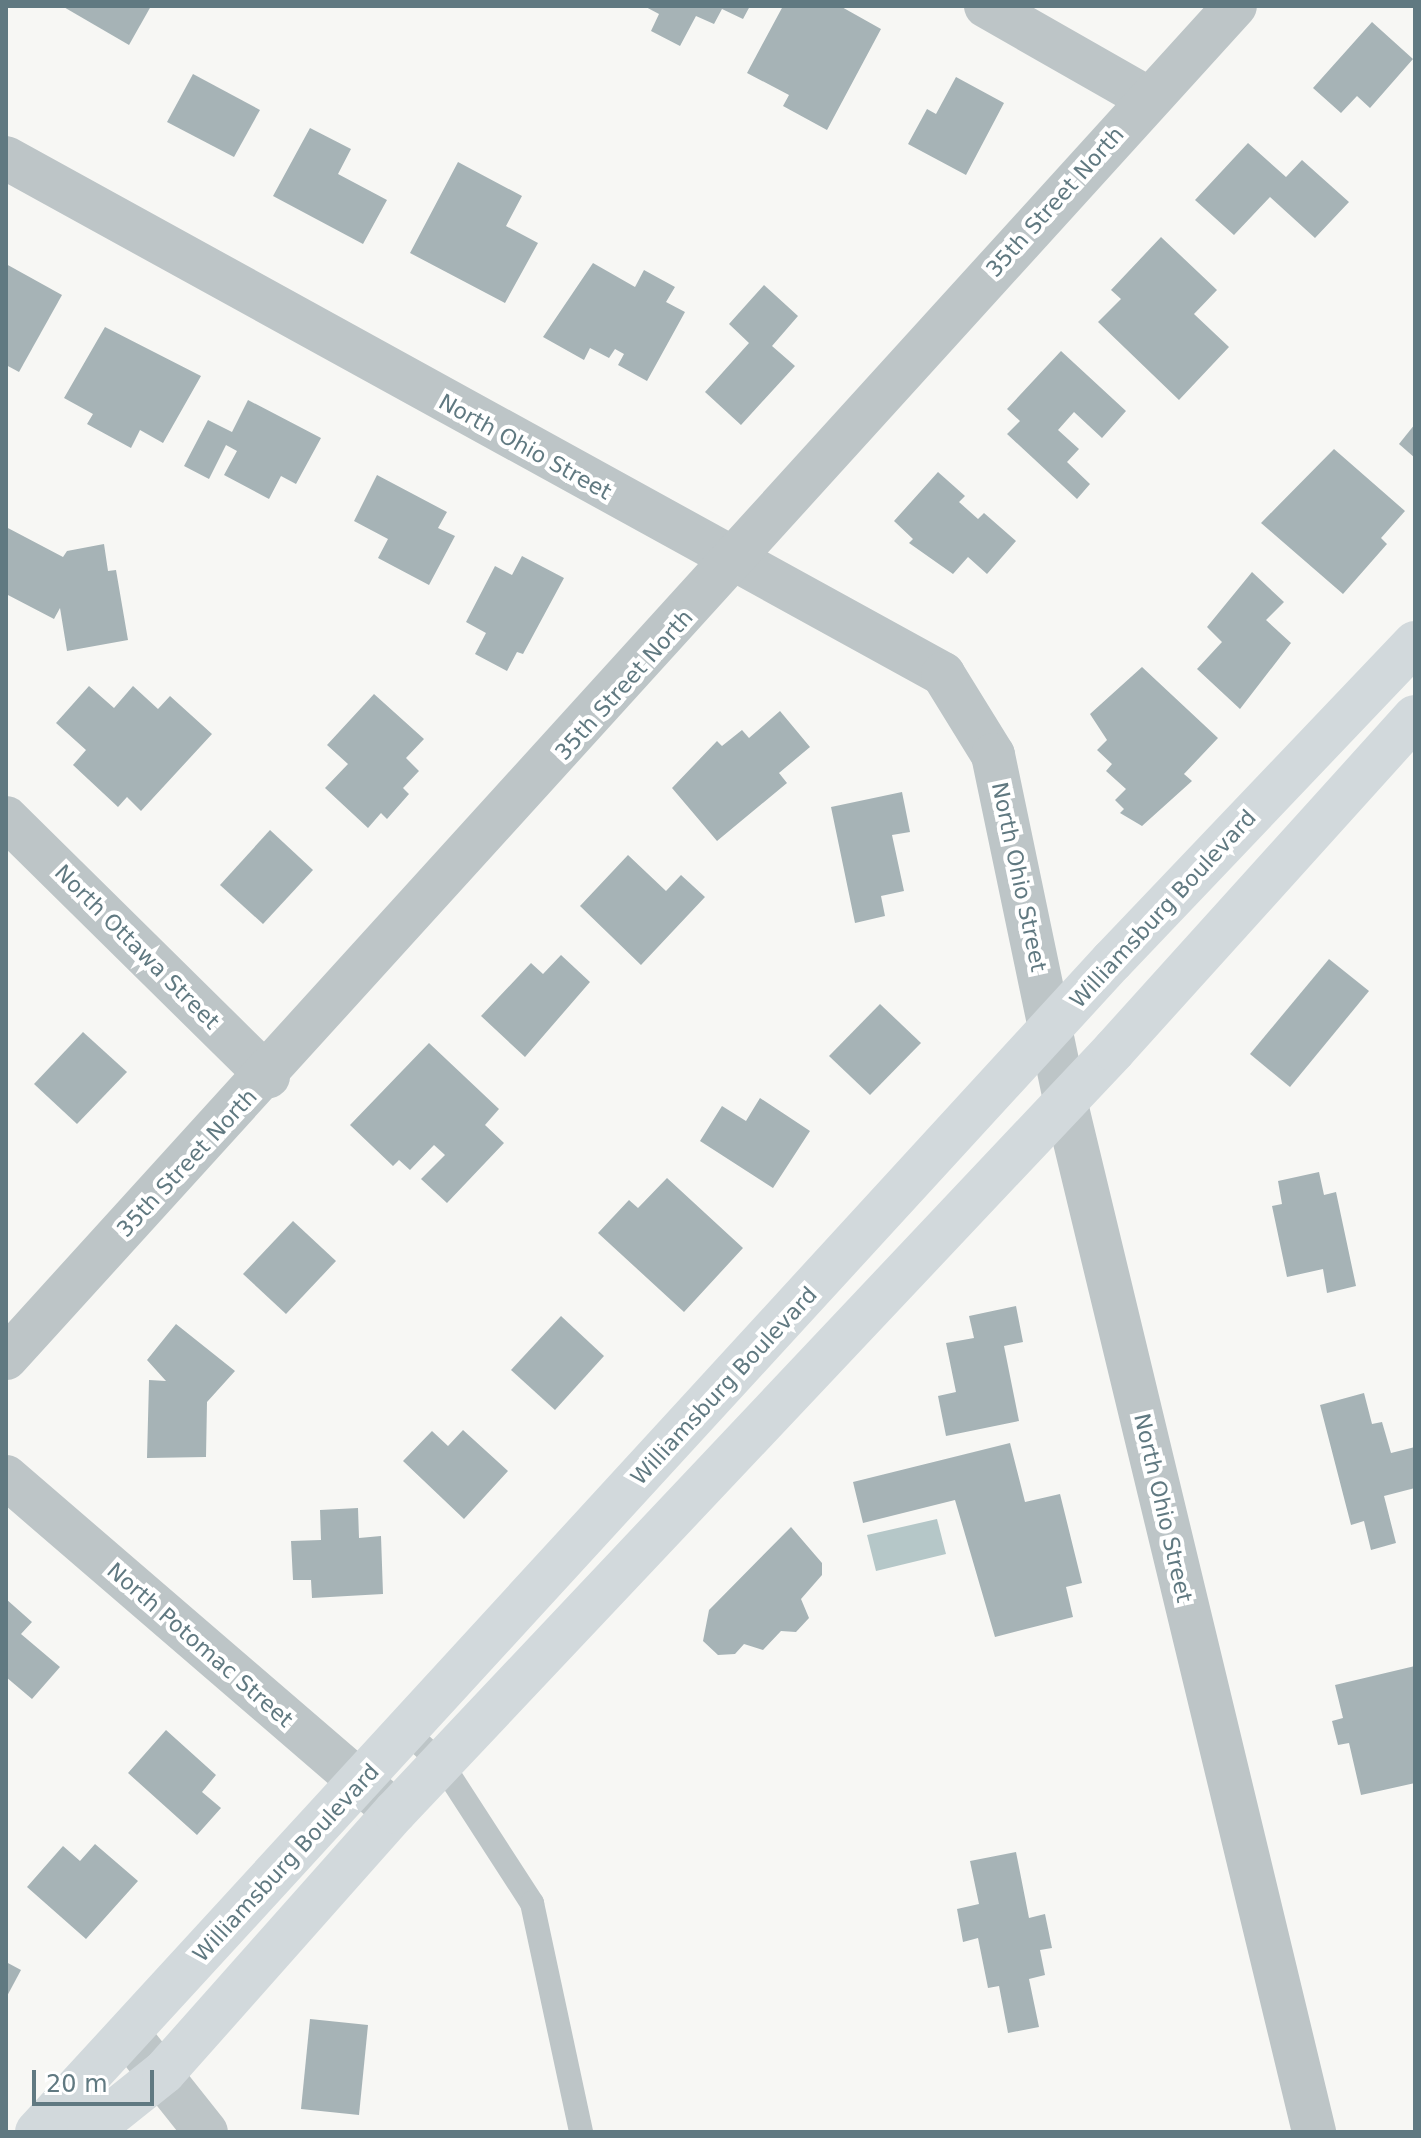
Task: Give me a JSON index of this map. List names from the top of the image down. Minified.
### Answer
{"streets":{"main road":["Williamsburg Boulevard"],"street":["35th Street North","North Ohio Street","North Ottawa Street","North Potomac Street"]},"crossings":[["35th Street North","North Ohio Street"],["35th Street North","North Ottawa Street"],["North Ohio Street","Williamsburg Boulevard"],["Williamsburg Boulevard","North Potomac Street"]],"scale_bar":"20 m"}
